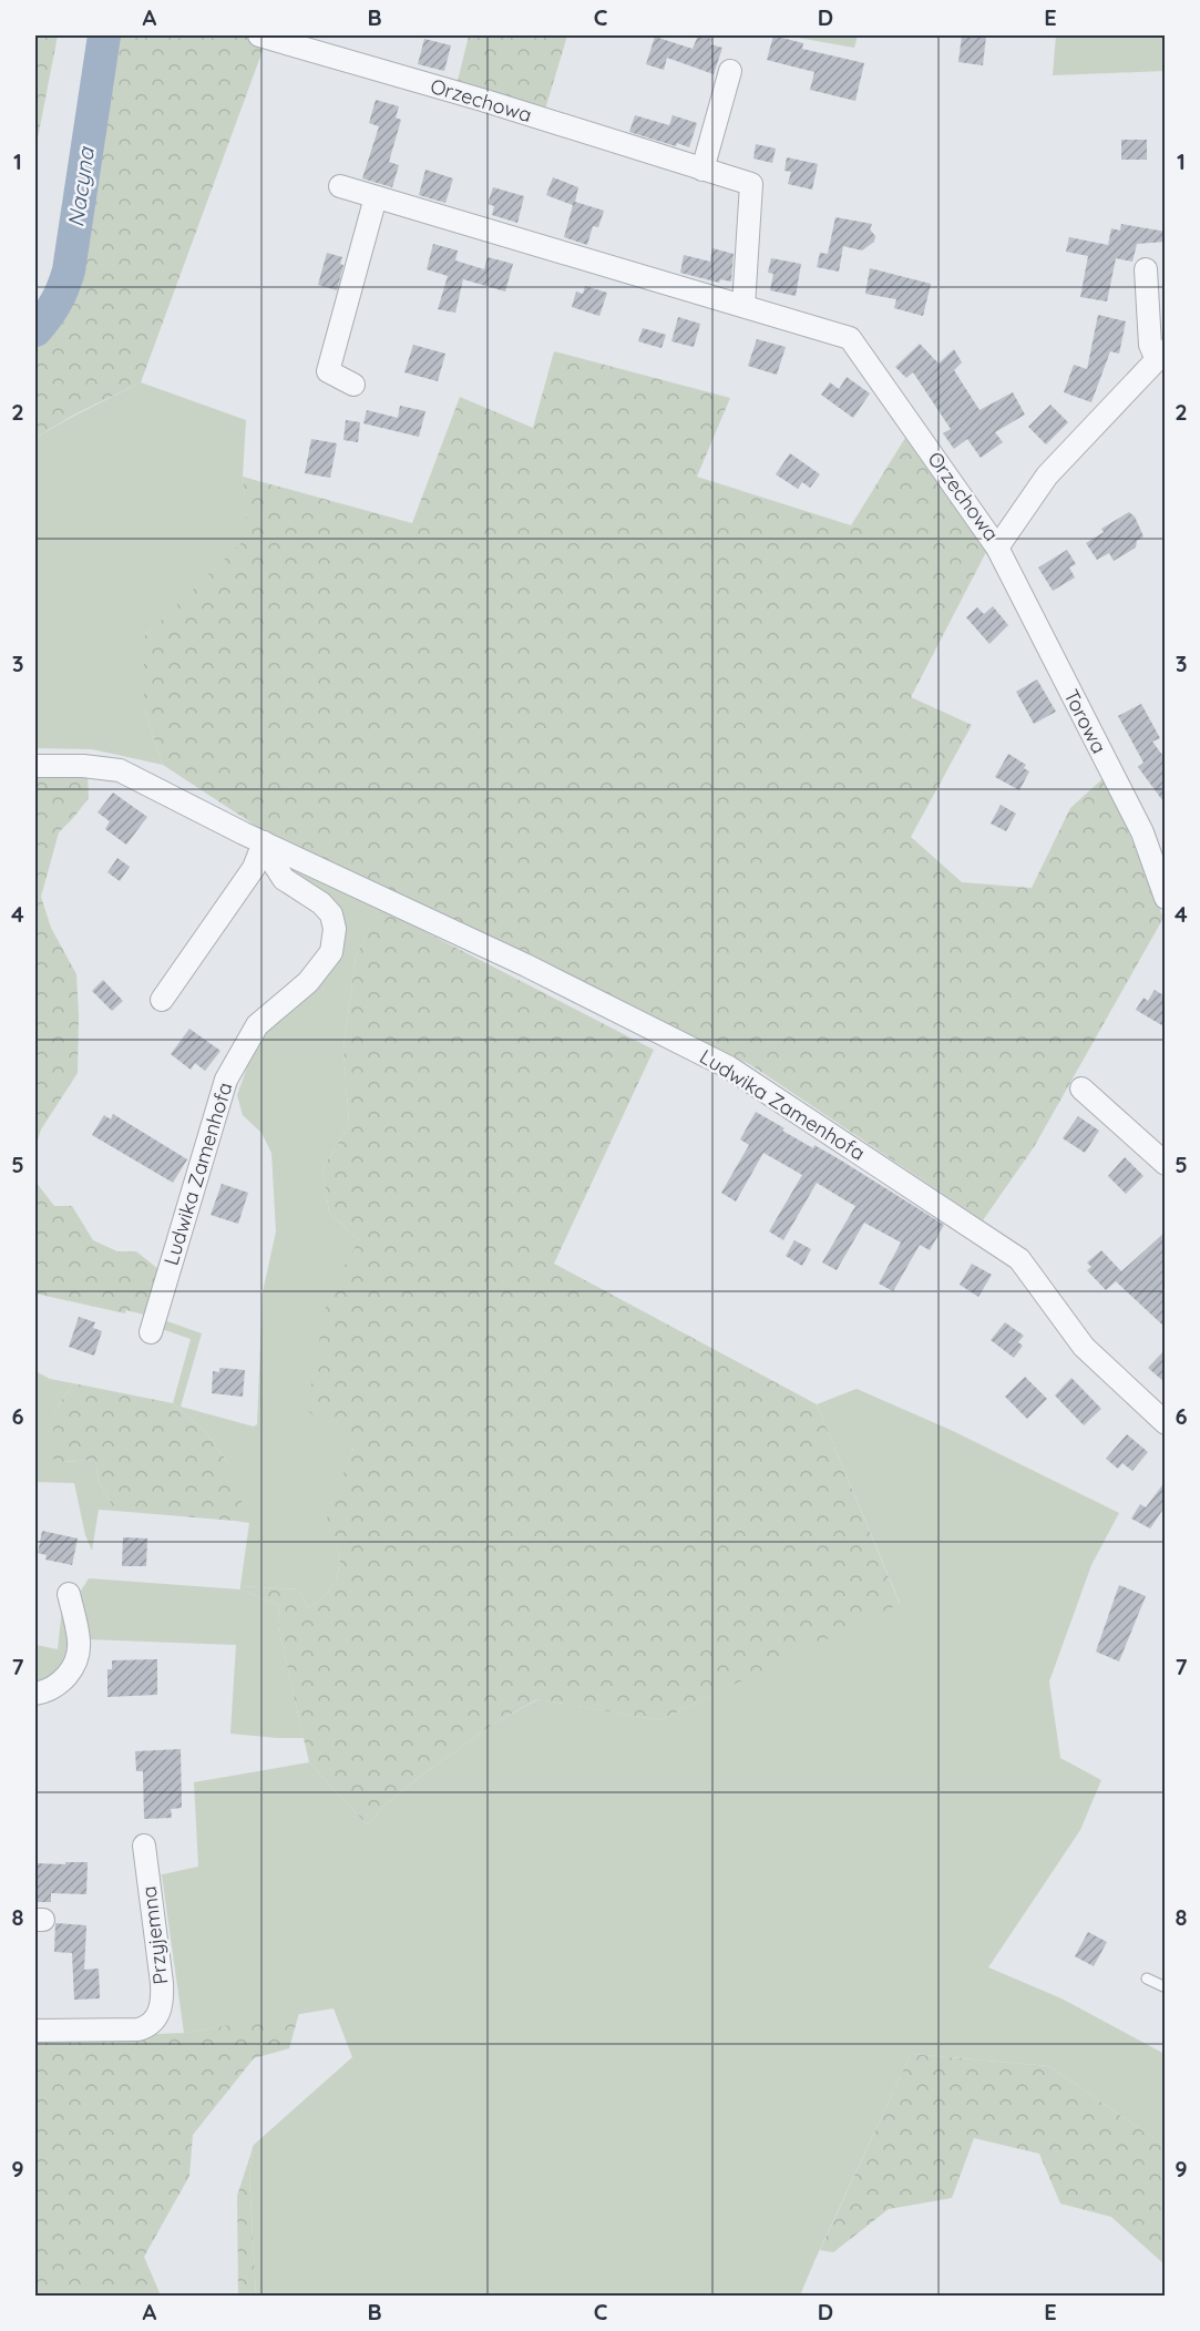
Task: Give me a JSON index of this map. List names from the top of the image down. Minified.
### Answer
{"streets":{"street":["Orzechowa","Torowa","Ludwika Zamenhofa","Przyjemna"]},"crossings":[["Orzechowa","Torowa"]],"water":["Nacyna"],"grid":{"columns":["A","B","C","D","E"],"rows":["1","2","3","4","5","6","7","8","9"]}}
